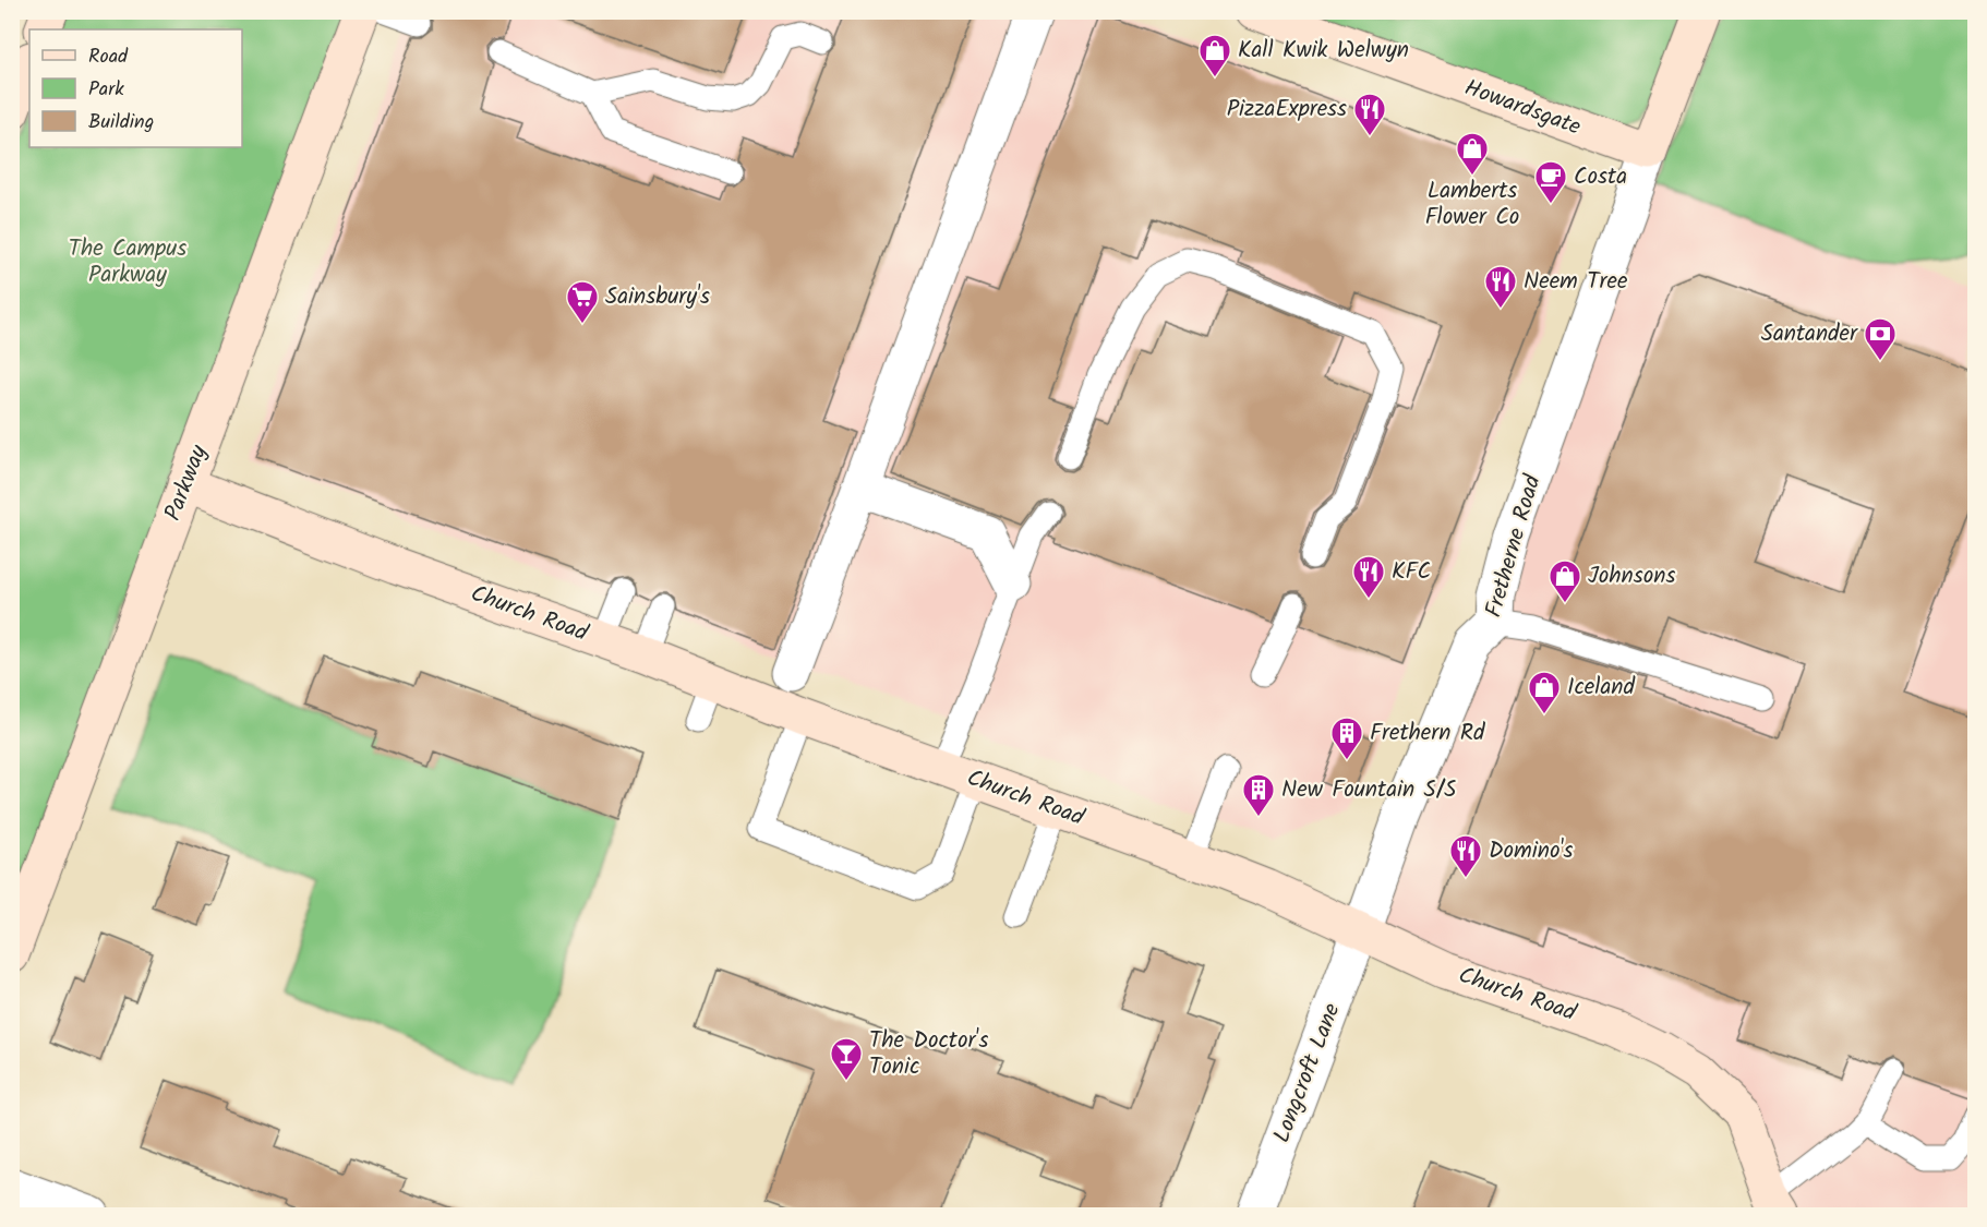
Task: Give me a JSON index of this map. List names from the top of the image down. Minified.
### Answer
{"streets":{"street":["Howardsgate","Parkway","Fretherne Road","Church Road","Longcroft Lane"]},"crossings":[["Howardsgate","Fretherne Road"],["Parkway","Church Road"],["Fretherne Road","Church Road"],["Fretherne Road","Longcroft Lane"],["Church Road","Longcroft Lane"]],"parks":["The Campus Parkway"],"places":{"shop":["Kall Kwik Welwyn","Lamberts Flower Co","Johnsons","Iceland"],"restaurant":["PizzaExpress","Neem Tree","KFC","Domino's"],"cafe":["Costa"],"supermarket":["Sainsbury's"],"bank":["Santander"],"building":["Frethern Rd","New Fountain S/S"],"bar":["The Doctor's Tonic"]},"legend":["Road","Park","Building"]}
